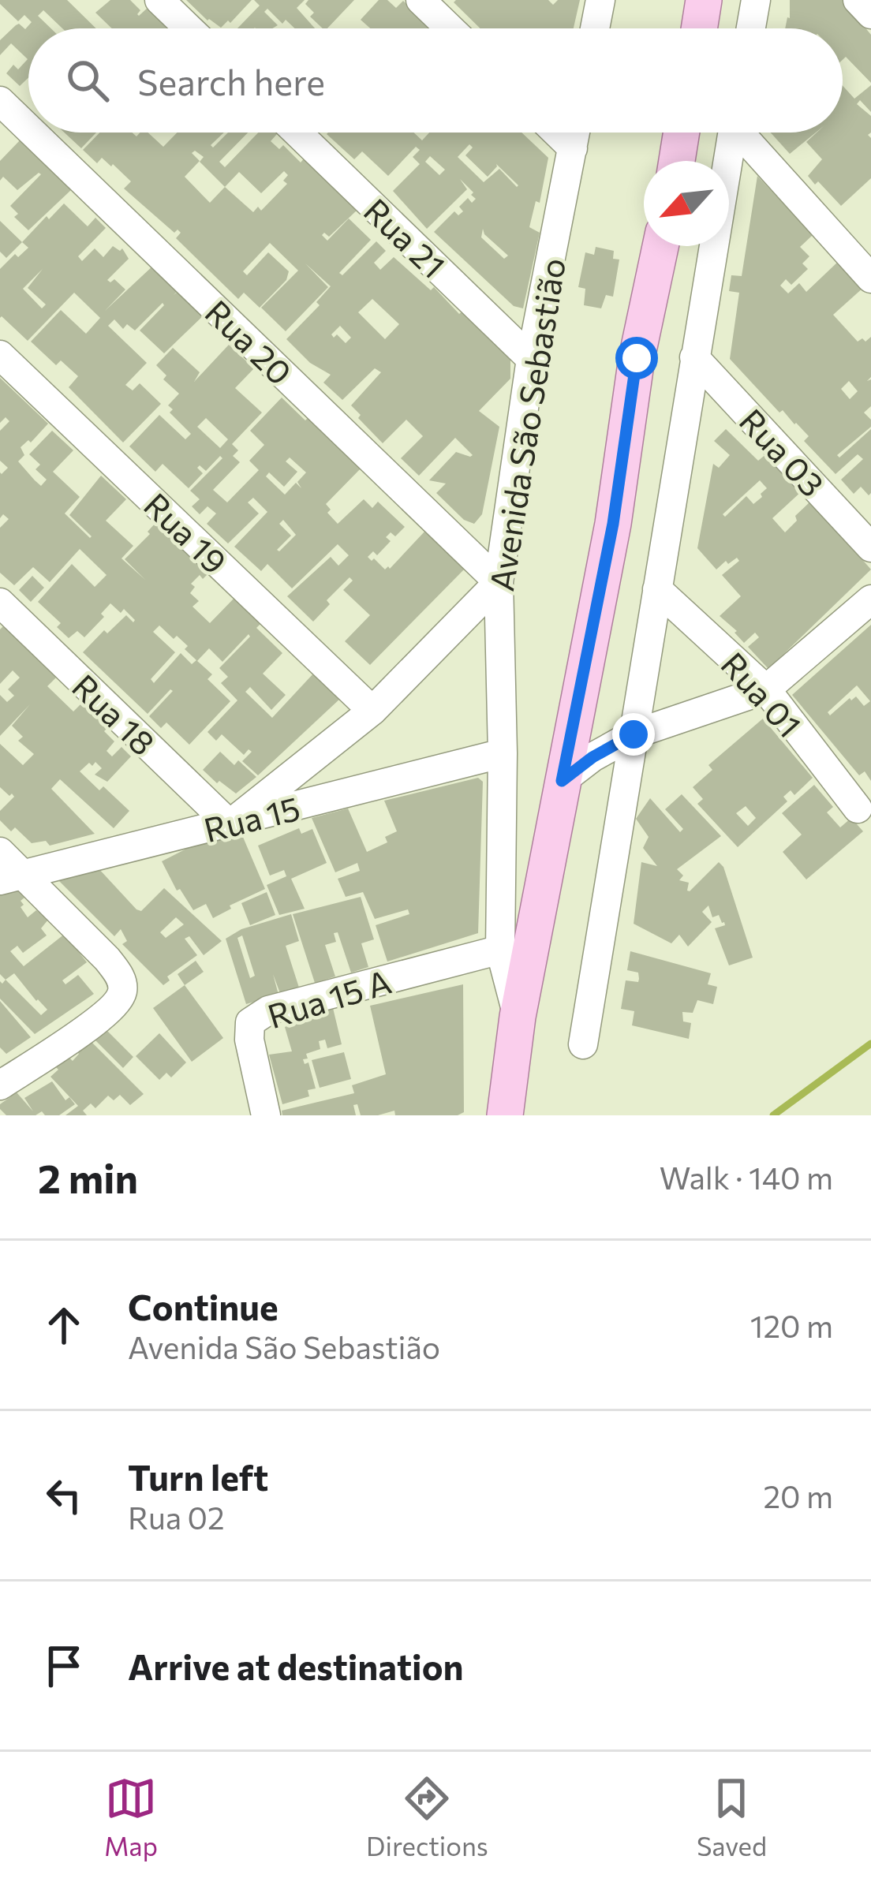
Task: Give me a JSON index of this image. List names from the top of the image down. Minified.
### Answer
{"streets":{"main road":["Avenida São Sebastião"],"street":["Rua 21","Rua 20","Rua 03","Rua 19","Rua 01","Rua 18","Rua 15","Rua 15 A"]},"crossings":[["Rua 21","Avenida São Sebastião"],["Rua 20","Avenida São Sebastião"],["Avenida São Sebastião","Rua 15"],["Avenida São Sebastião","Rua 15 A"],["Rua 18","Rua 15"]],"north":"bottom left","page":{"search":"Search here","heading":["2 min","Walk · 140 m"],"list":[["Continue","Avenida São Sebastião","120 m"],["Turn left","Rua 02","20 m"],"Arrive at destination"],"nav":["Map","Directions","Saved"]}}
